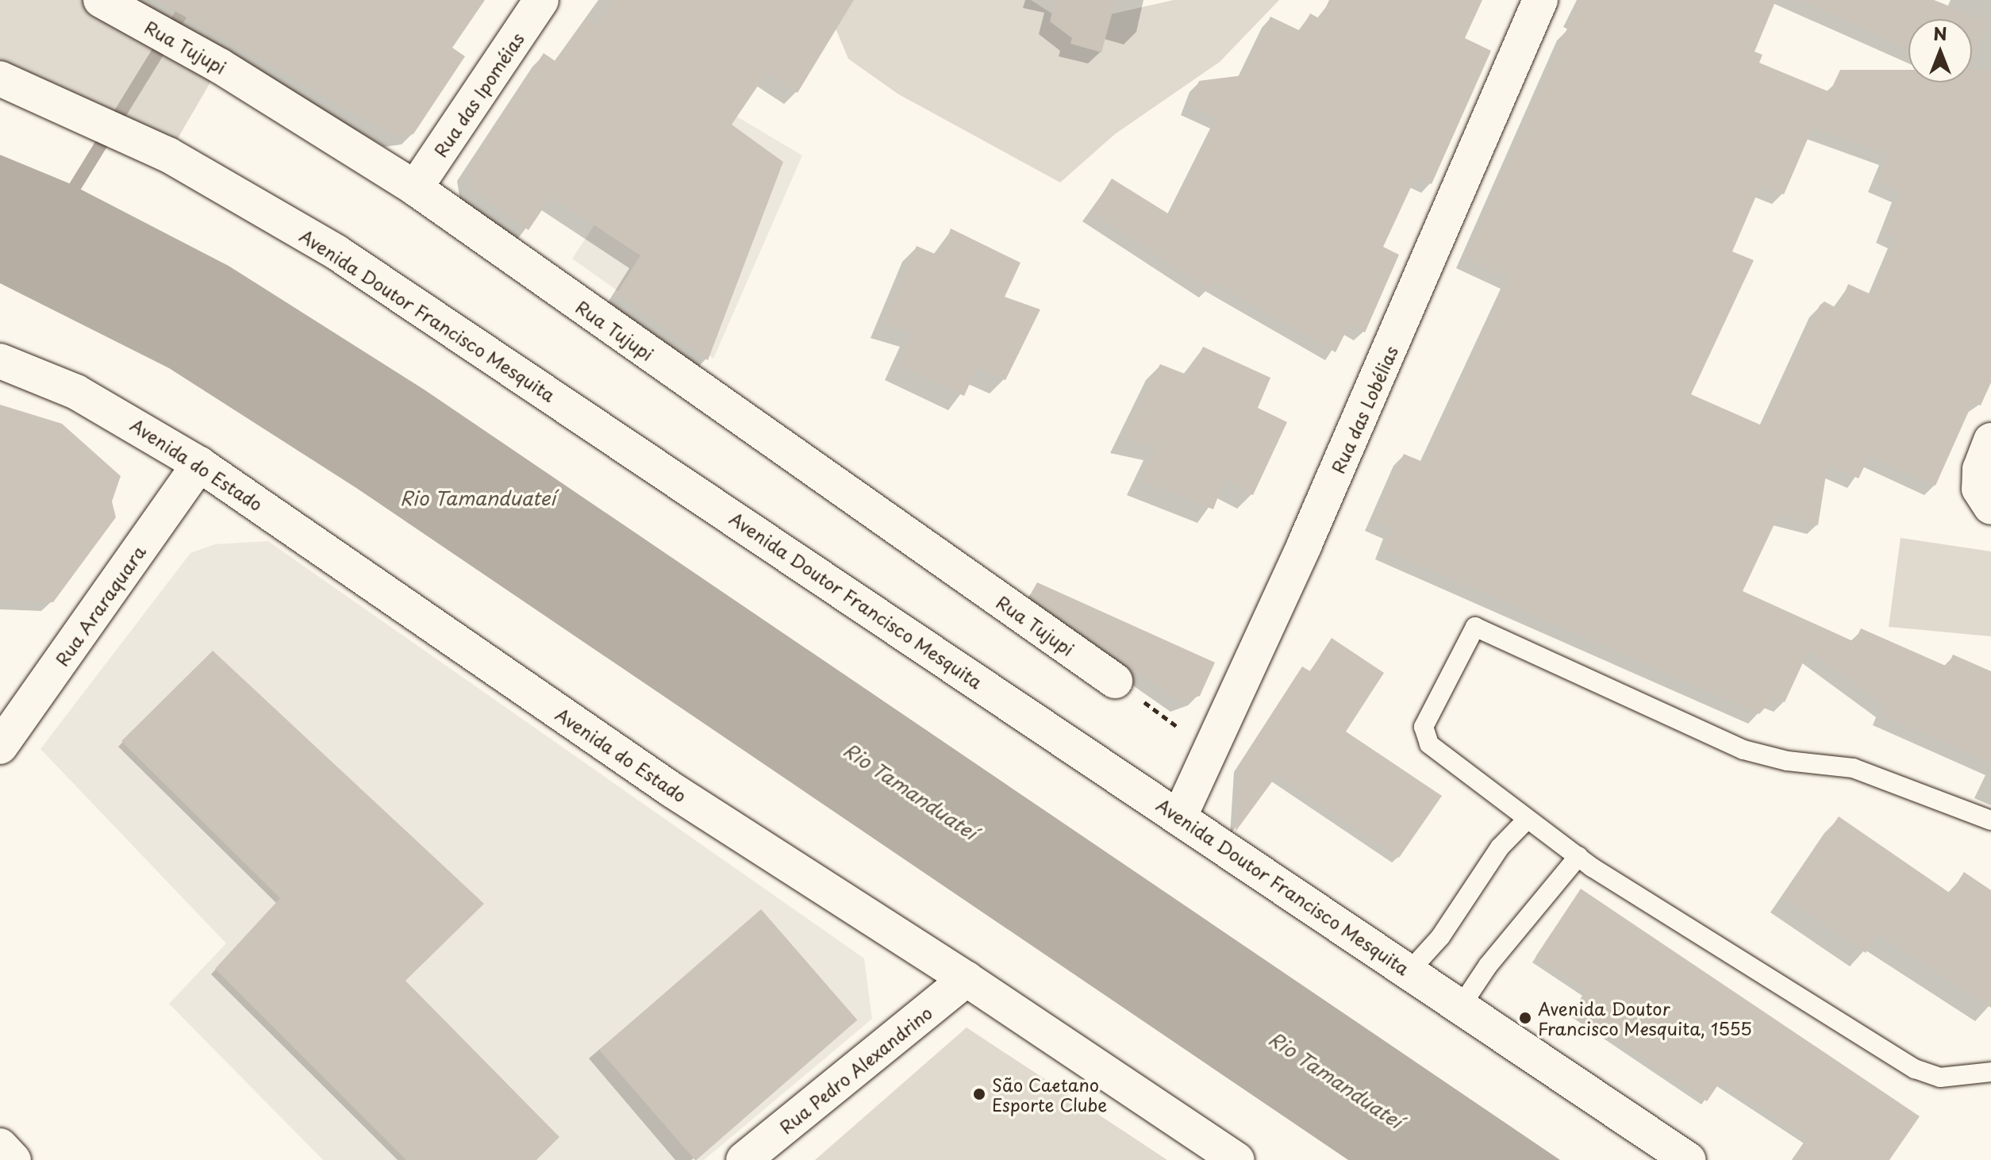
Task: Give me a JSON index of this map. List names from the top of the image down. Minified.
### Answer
{"streets":{"main road":["Rua Tujupi","Rua das Ipoméias","Avenida Doutor Francisco Mesquita","Rua das Lobélias","Avenida do Estado","Rua Araraquara","Rua Pedro Alexandrino"]},"crossings":[["Rua Tujupi","Rua das Ipoméias"],["Avenida Doutor Francisco Mesquita","Rua das Lobélias"],["Avenida do Estado","Rua Araraquara"],["Avenida do Estado","Rua Pedro Alexandrino"]],"water":["Rio Tamanduateí"],"places":["Avenida Doutor Francisco Mesquita, 1555","São Caetano Esporte Clube"],"north":"top"}
